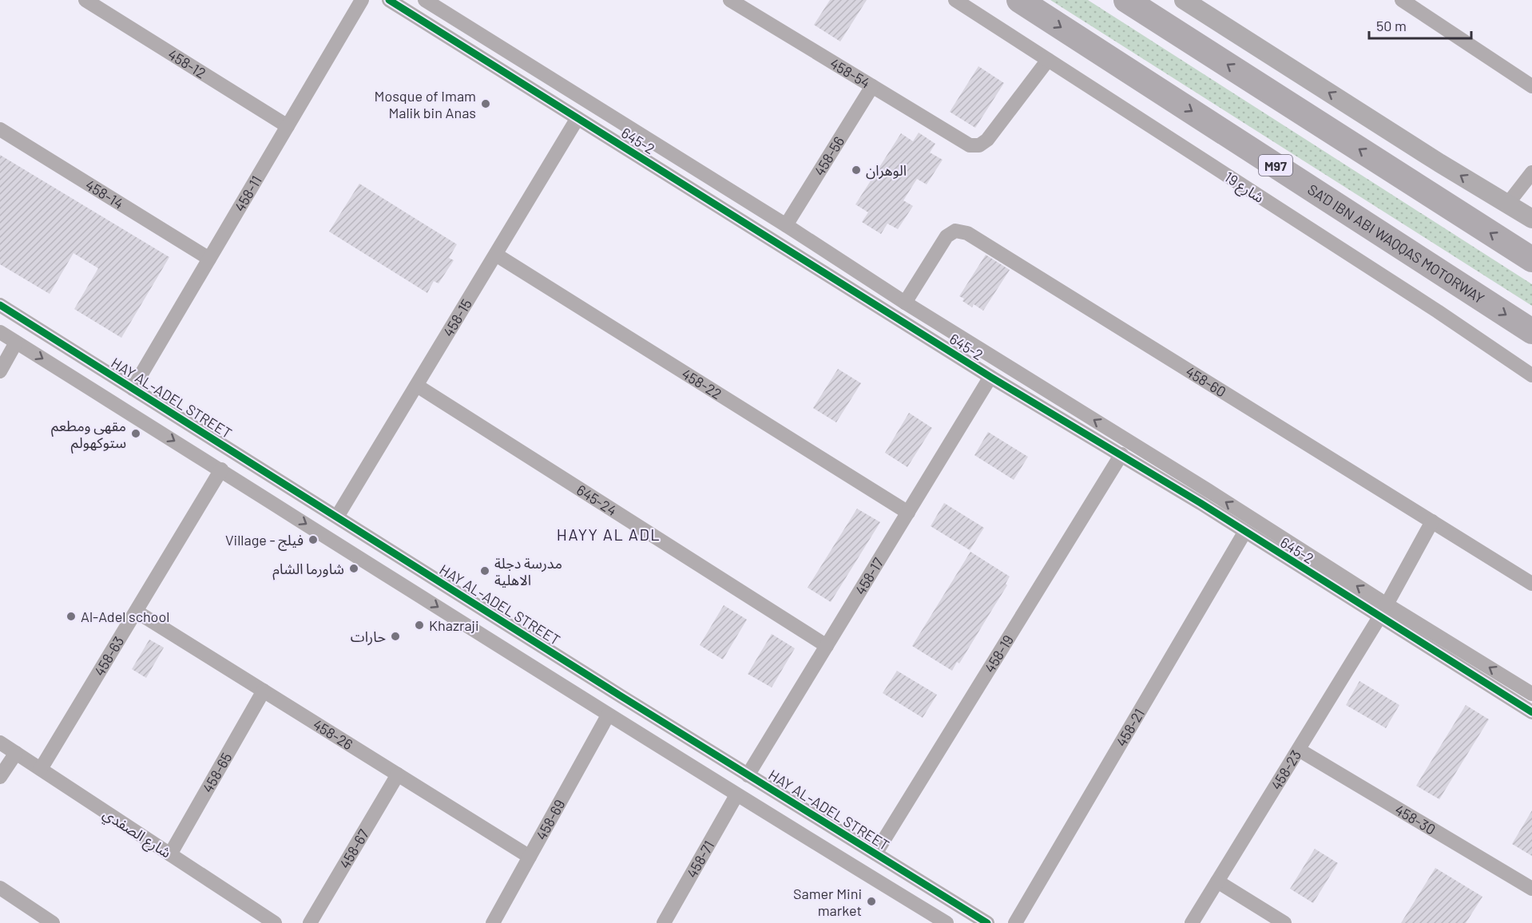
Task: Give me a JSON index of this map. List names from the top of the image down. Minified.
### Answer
{"streets":{"highway":["M97","SA'D IBN ABI WAQQAS MOTORWAY"],"street":["458-12","458-54","645-2","458-56","شارع 19","458-14","458-11","458-15","458-60","458-22","HAY AL-ADEL STREET","645-24","458-17","458-19","458-63","458-21","458-26","458-23","458-65","458-69","458-30","شارع الصفدي","458-67","458-71"]},"crossings":[["458-12","458-11"],["458-54","458-56"],["458-54","شارع 19"],["645-2","458-56"],["645-2","458-15"],["645-2","458-60"],["645-2","458-17"],["645-2","458-19"],["645-2","458-21"],["645-2","458-23"],["458-14","458-11"],["458-11","HAY AL-ADEL STREET"],["458-15","458-22"],["458-15","HAY AL-ADEL STREET"],["458-15","645-24"],["458-60","458-23"],["458-22","458-17"],["HAY AL-ADEL STREET","458-17"],["HAY AL-ADEL STREET","458-19"],["645-24","458-17"],["458-63","458-26"],["458-63","شارع الصفدي"],["458-26","458-65"],["458-26","458-69"],["458-26","458-67"],["458-23","458-30"],["458-65","شارع الصفدي"]],"districts":["HAYY AL ADL"],"places":["Mosque of Imam Malik bin Anas","الوهران","مقهى ومطعم ستوكهولم","Village - فيلج","شاورما الشام","مدرسة دجلة الاهلية","Al-Adel school","Khazraji","حارات","Samer Mini market"],"scale_bar":"50 m"}
